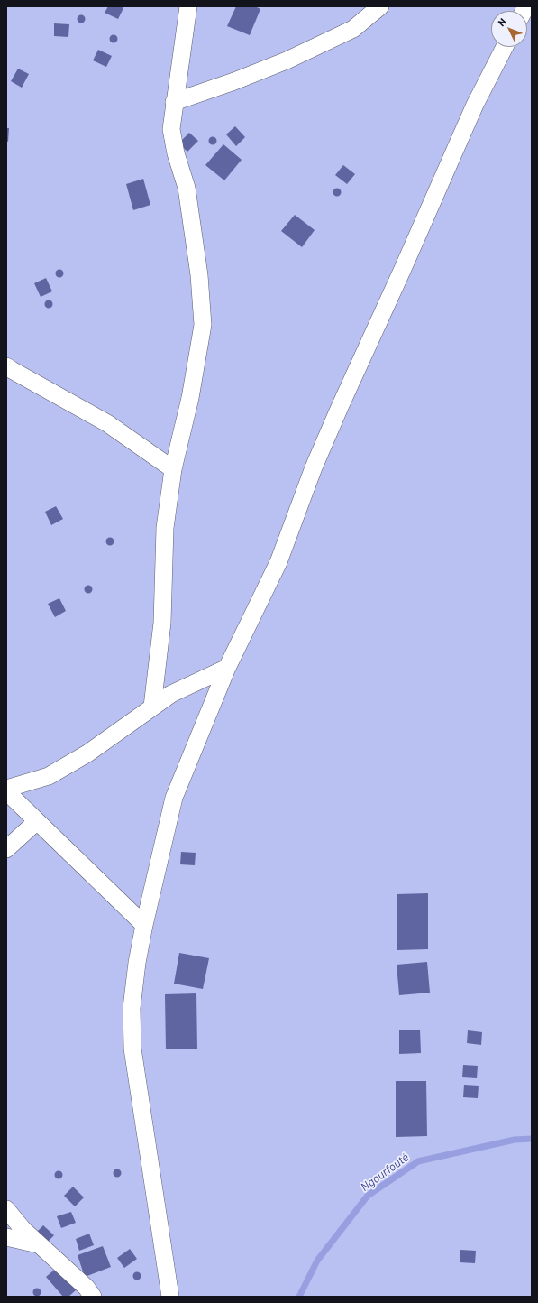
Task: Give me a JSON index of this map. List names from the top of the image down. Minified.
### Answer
{"water":["Ngourfouté"],"north":"top left"}
